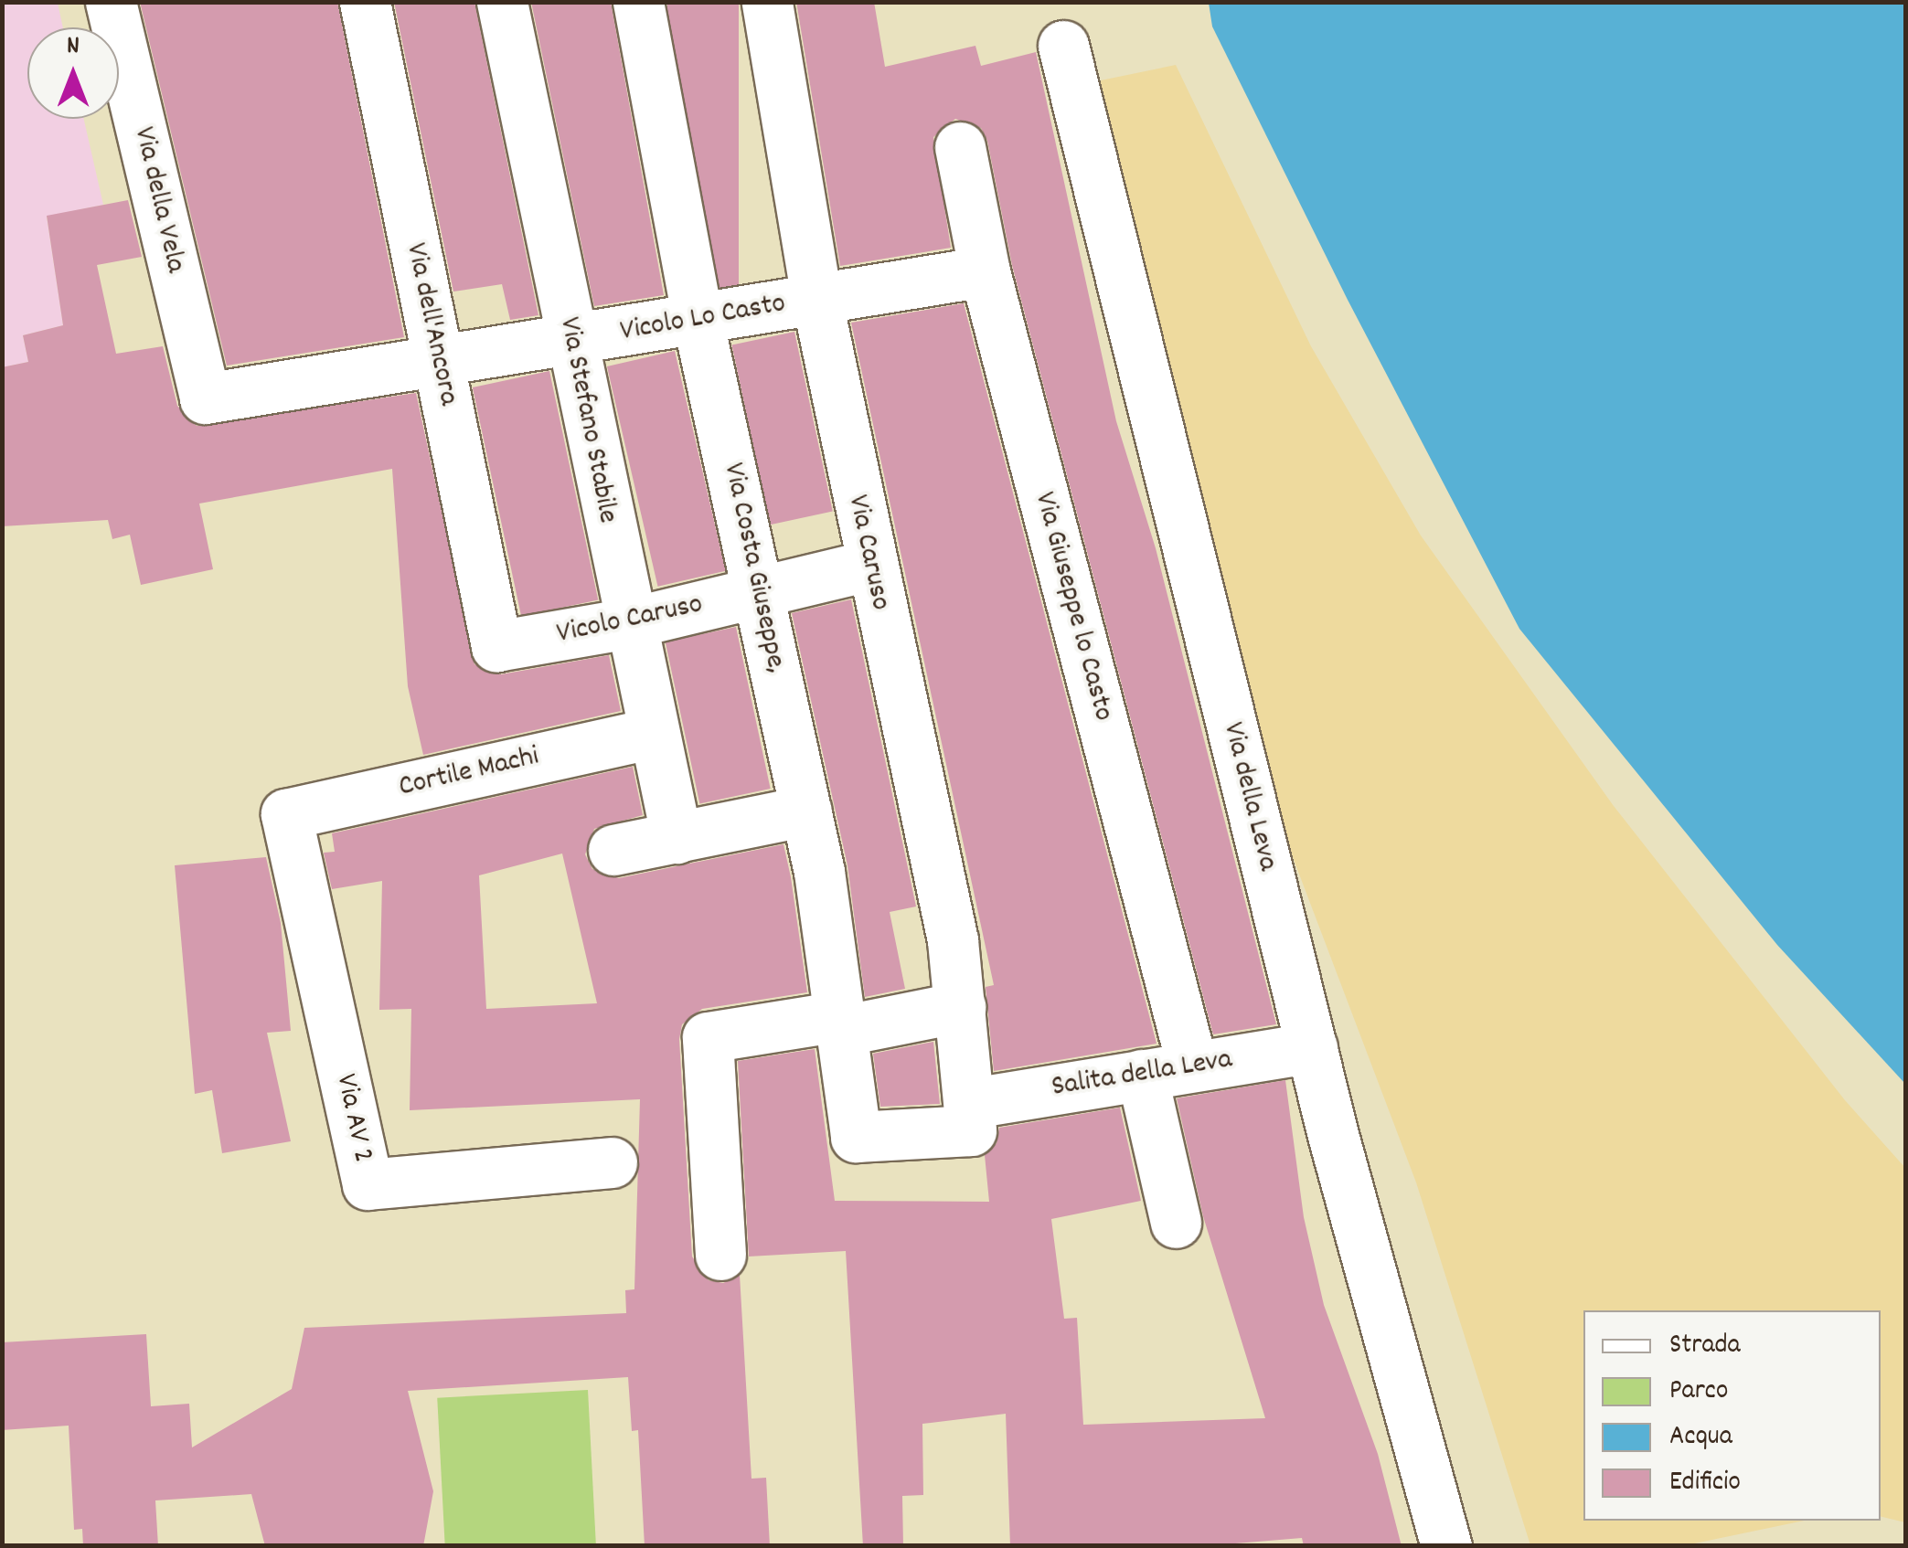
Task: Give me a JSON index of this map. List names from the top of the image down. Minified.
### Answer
{"streets":{"street":["Via della Vela","Vicolo Lo Casto","Via dell'Ancora","Via Stefano Stabile","Via Caruso","Via Costa Giuseppe,","Via Giuseppe lo Casto","Vicolo Caruso","Cortile Machi","Via della Leva","Salita della Leva","Via AV 2"]},"crossings":[["Via della Vela","Vicolo Lo Casto"],["Vicolo Lo Casto","Via dell'Ancora"],["Vicolo Lo Casto","Via Stefano Stabile"],["Vicolo Lo Casto","Via Caruso"],["Vicolo Lo Casto","Via Costa Giuseppe,"],["Vicolo Lo Casto","Via Giuseppe lo Casto"],["Via dell'Ancora","Vicolo Caruso"],["Via Stefano Stabile","Vicolo Caruso"],["Via Stefano Stabile","Cortile Machi"],["Via Caruso","Via Costa Giuseppe,"],["Via Caruso","Vicolo Caruso"],["Via Caruso","Salita della Leva"],["Via Costa Giuseppe,","Vicolo Caruso"],["Via Costa Giuseppe,","Salita della Leva"],["Via Giuseppe lo Casto","Salita della Leva"],["Cortile Machi","Via AV 2"],["Via della Leva","Salita della Leva"]],"legend":["Strada","Parco","Acqua","Edificio"],"north":"top"}
